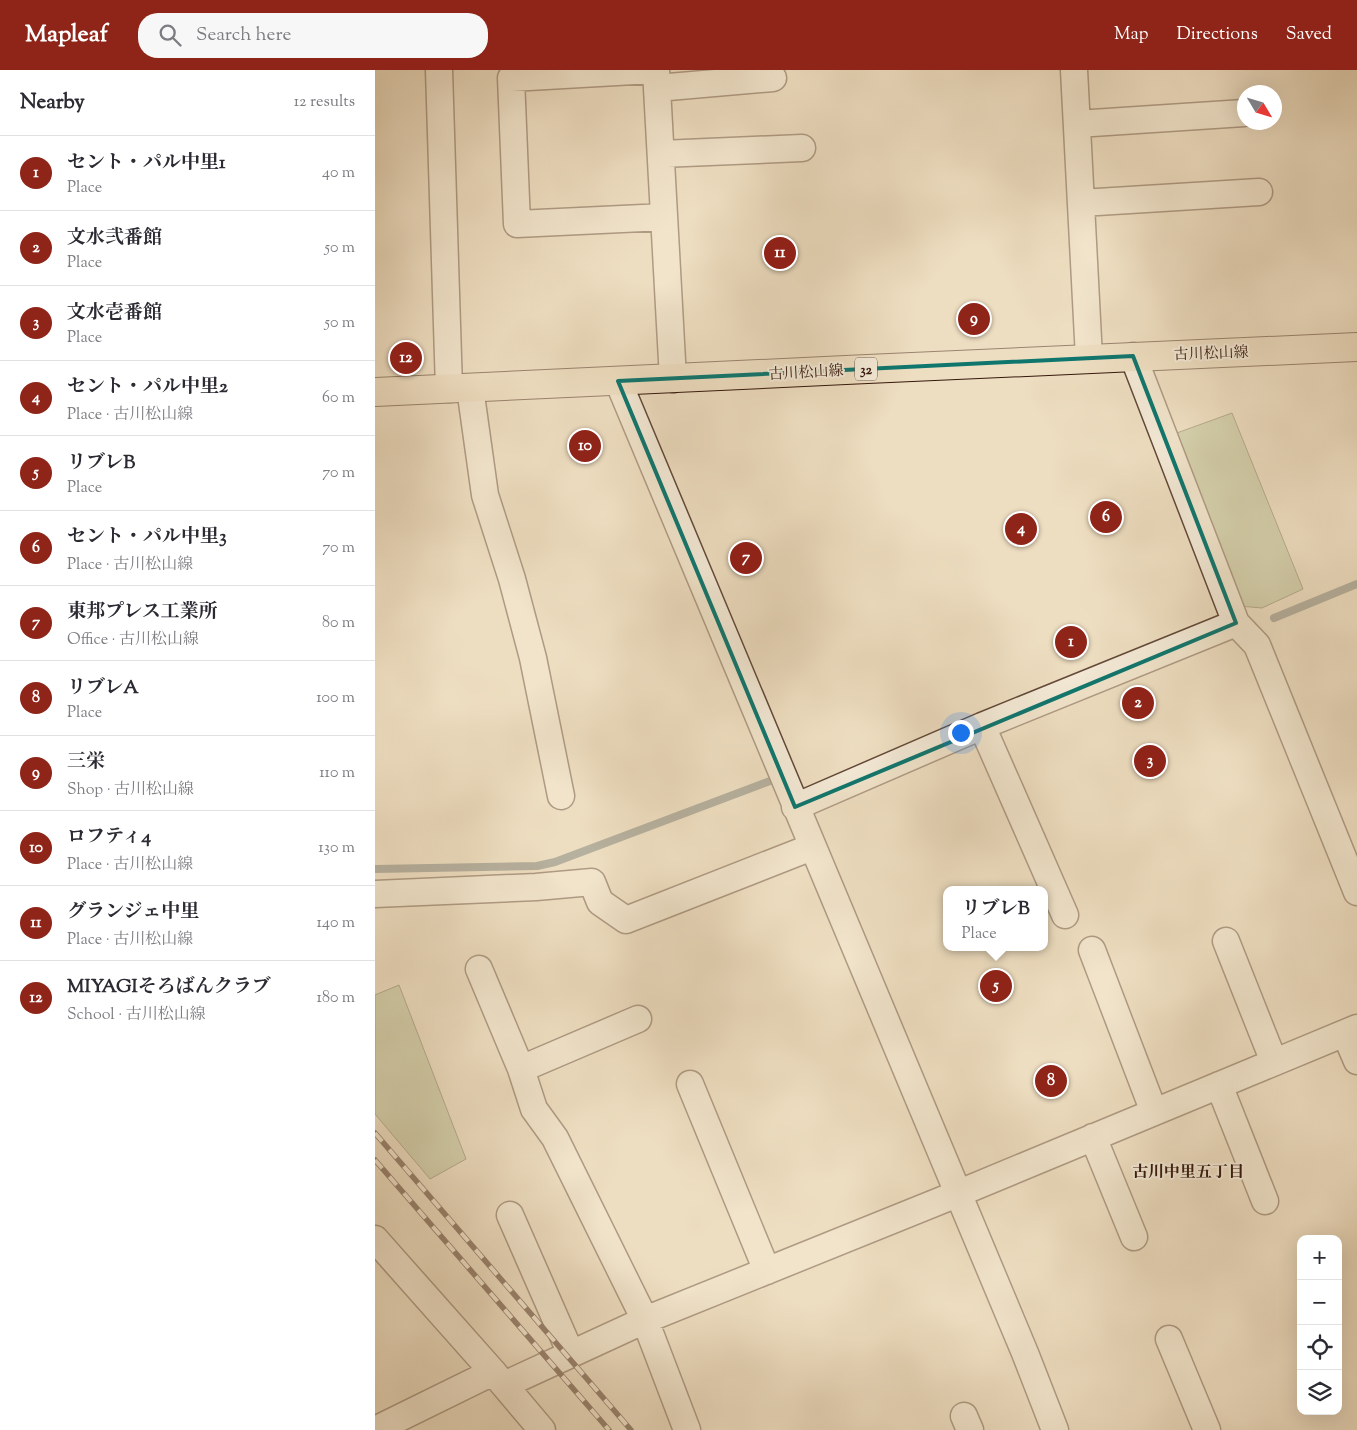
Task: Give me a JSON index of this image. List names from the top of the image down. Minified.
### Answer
{"streets":{"main road":["古川松山線","32"]},"districts":["古川中里五丁目"],"north":"bottom right","page":{"header":"Mapleaf","search":"Search here","nav":["Map","Directions","Saved"],"heading":["Nearby","12 results"],"list":[{"mark":"1","name":"セント・パル中里1","note":"Place","value":"40 m"},{"mark":"2","name":"文水弐番館","note":"Place","value":"50 m"},{"mark":"3","name":"文水壱番館","note":"Place","value":"50 m"},{"mark":"4","name":"セント・パル中里2","note":"Place · 古川松山線","value":"60 m"},{"mark":"5","name":"リブレB","note":"Place","value":"70 m"},{"mark":"6","name":"セント・パル中里3","note":"Place · 古川松山線","value":"70 m"},{"mark":"7","name":"東邦プレス工業所","note":"Office · 古川松山線","value":"80 m"},{"mark":"8","name":"リブレA","note":"Place","value":"100 m"},{"mark":"9","name":"三栄","note":"Shop · 古川松山線","value":"110 m"},{"mark":"10","name":"ロフティ4","note":"Place · 古川松山線","value":"130 m"},{"mark":"11","name":"グランジェ中里","note":"Place · 古川松山線","value":"140 m"},{"mark":"12","name":"MIYAGIそろばんクラブ","note":"School · 古川松山線","value":"180 m"}],"pins":["11","9","12","10","6","4","7","1","2","3","5","8"],"popup":["リブレB","Place"],"map_buttons":["+","−"]}}
